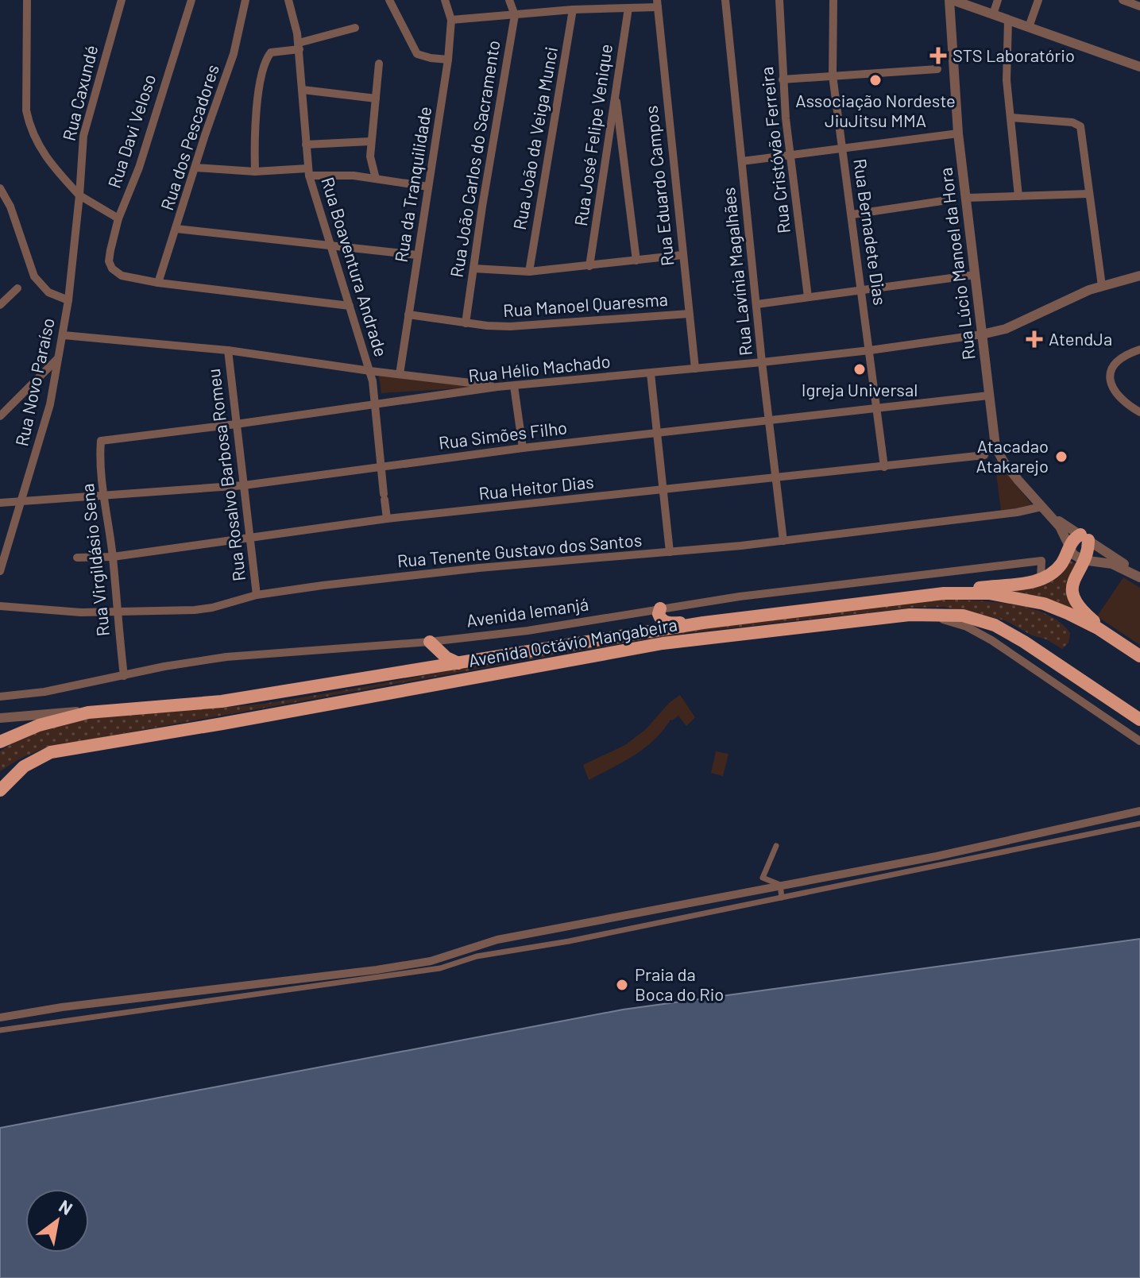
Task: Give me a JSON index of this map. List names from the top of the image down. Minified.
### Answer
{"streets":{"main road":["Avenida Octávio Mangabeira"],"street":["Rua Caxundé","Rua Davi Veloso","Rua José Felipe Venique","Rua dos Pescadores","Rua João da Veiga Munci","Rua Cristóvão Ferreira","Rua João Carlos do Sacramento","Rua da Tranquilidade","Rua Eduardo Campos","Rua Bernadete Dias","Rua Lúcio Manoel da Hora","Rua Boaventura Andrade","Rua Lavínia Magalhães","Rua Manoel Quaresma","Rua Hélio Machado","Rua Novo Paraíso","Rua Simões Filho","Rua Rosalvo Barbosa Romeu","Rua Heitor Dias","Rua Tenente Gustavo dos Santos","Rua Virgildásio Sena","Avenida Iemanjá"]},"crossings":[["Rua Caxundé","Rua Novo Paraíso"],["Rua Davi Veloso","Rua dos Pescadores"],["Rua João Carlos do Sacramento","Rua Manoel Quaresma"],["Rua da Tranquilidade","Rua Manoel Quaresma"],["Rua Eduardo Campos","Rua Manoel Quaresma"],["Rua Eduardo Campos","Rua Hélio Machado"],["Rua Bernadete Dias","Rua Hélio Machado"],["Rua Bernadete Dias","Rua Simões Filho"],["Rua Bernadete Dias","Rua Heitor Dias"],["Rua Lúcio Manoel da Hora","Rua Hélio Machado"],["Rua Lúcio Manoel da Hora","Rua Simões Filho"],["Rua Lúcio Manoel da Hora","Rua Heitor Dias"],["Rua Lúcio Manoel da Hora","Rua Tenente Gustavo dos Santos"],["Rua Boaventura Andrade","Rua Hélio Machado"],["Rua Boaventura Andrade","Rua Simões Filho"],["Rua Boaventura Andrade","Rua Heitor Dias"],["Rua Lavínia Magalhães","Rua Hélio Machado"],["Rua Lavínia Magalhães","Rua Simões Filho"],["Rua Lavínia Magalhães","Rua Heitor Dias"],["Rua Lavínia Magalhães","Rua Tenente Gustavo dos Santos"],["Rua Hélio Machado","Rua Rosalvo Barbosa Romeu"],["Rua Hélio Machado","Rua Virgildásio Sena"],["Rua Novo Paraíso","Rua Simões Filho"],["Rua Simões Filho","Rua Rosalvo Barbosa Romeu"],["Rua Simões Filho","Rua Virgildásio Sena"],["Rua Rosalvo Barbosa Romeu","Rua Heitor Dias"],["Rua Rosalvo Barbosa Romeu","Rua Tenente Gustavo dos Santos"],["Rua Heitor Dias","Rua Virgildásio Sena"],["Rua Tenente Gustavo dos Santos","Rua Virgildásio Sena"],["Rua Virgildásio Sena","Avenida Iemanjá"]],"places":{"health":["STS Laboratório","AtendJa"],"other":["Associação Nordeste JiuJitsu MMA","Igreja Universal","Atacadao Atakarejo","Praia da Boca do Rio"]},"north":"top right"}
